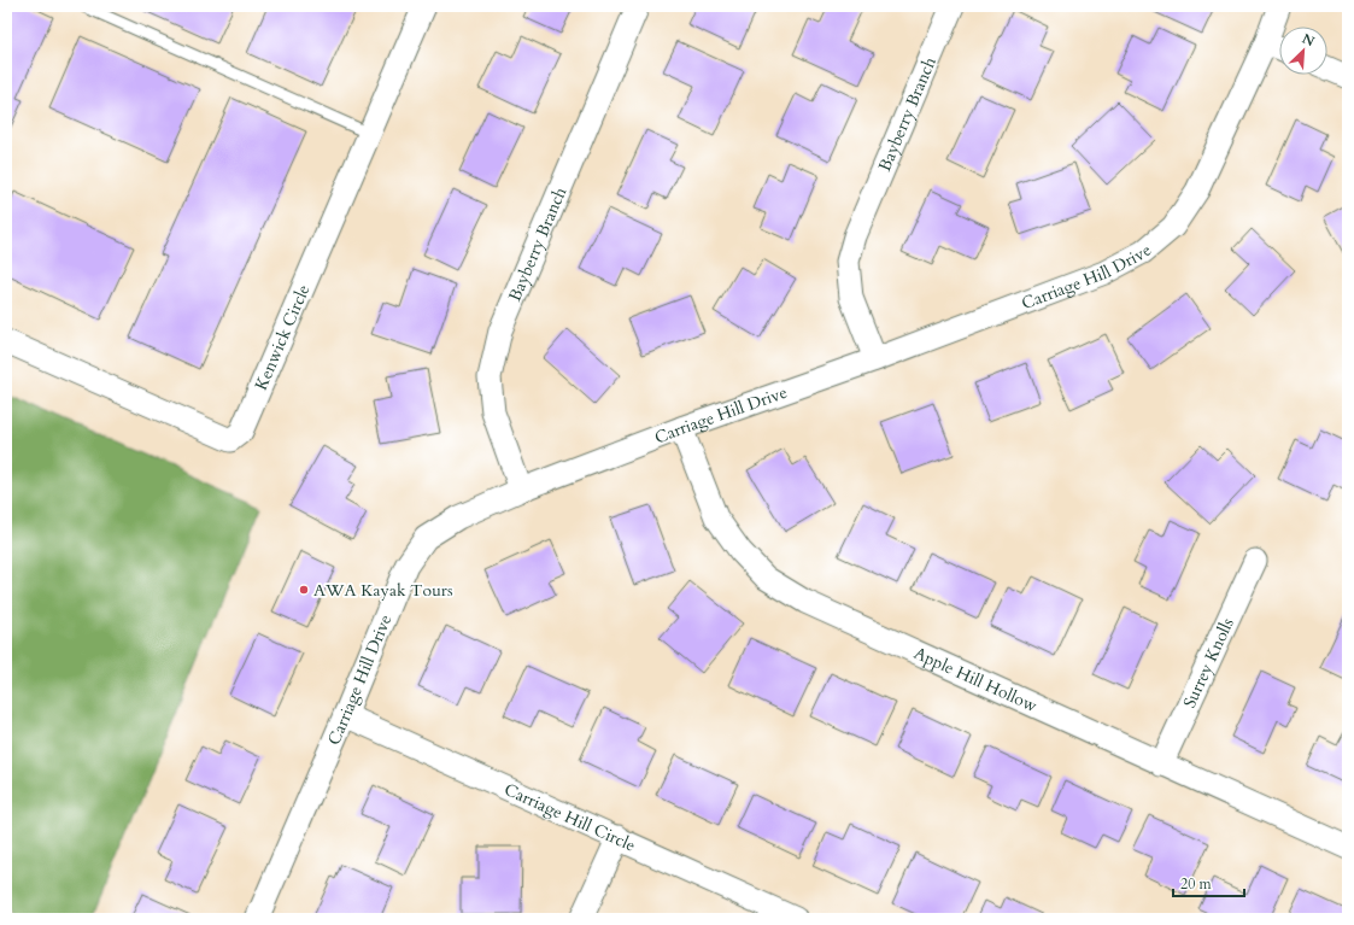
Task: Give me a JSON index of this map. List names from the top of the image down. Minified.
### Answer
{"streets":{"street":["Bayberry Branch","Carriage Hill Drive","Kenwick Circle","Surrey Knolls","Apple Hill Hollow","Carriage Hill Circle"]},"crossings":[["Bayberry Branch","Carriage Hill Drive"],["Carriage Hill Drive","Apple Hill Hollow"],["Carriage Hill Drive","Carriage Hill Circle"],["Surrey Knolls","Apple Hill Hollow"]],"places":["AWA Kayak Tours"],"scale_bar":"20 m","north":"top right"}
